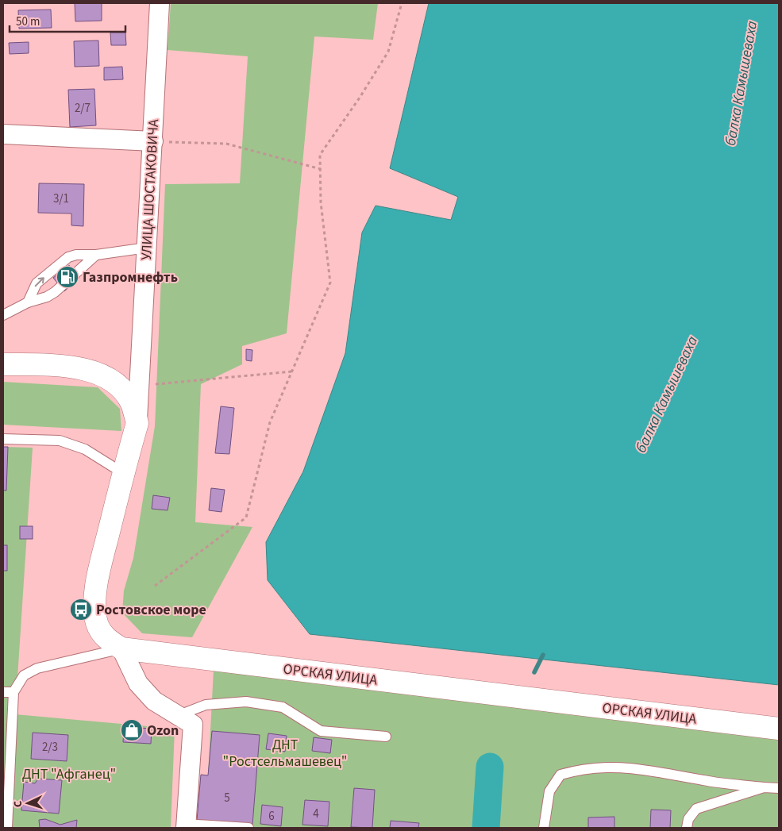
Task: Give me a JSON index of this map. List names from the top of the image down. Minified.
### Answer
{"streets":{"main road":["ОРСКАЯ УЛИЦА"],"street":["УЛИЦА ШОСТАКОВИЧА"]},"crossings":[["УЛИЦА ШОСТАКОВИЧА","ОРСКАЯ УЛИЦА"]],"water":["балка Камышеваха"],"parks":["ДНТ \"Ростсельмашевец\"","ДНТ \"Афганец\""],"places":{"fuel station":["Газпромнефть"],"bus stop":["Ростовское море"],"shop":["Ozon"]},"house_numbers":["2/7","3/1","2/3","5","4","6"],"scale_bar":"50 m","north":"left"}
